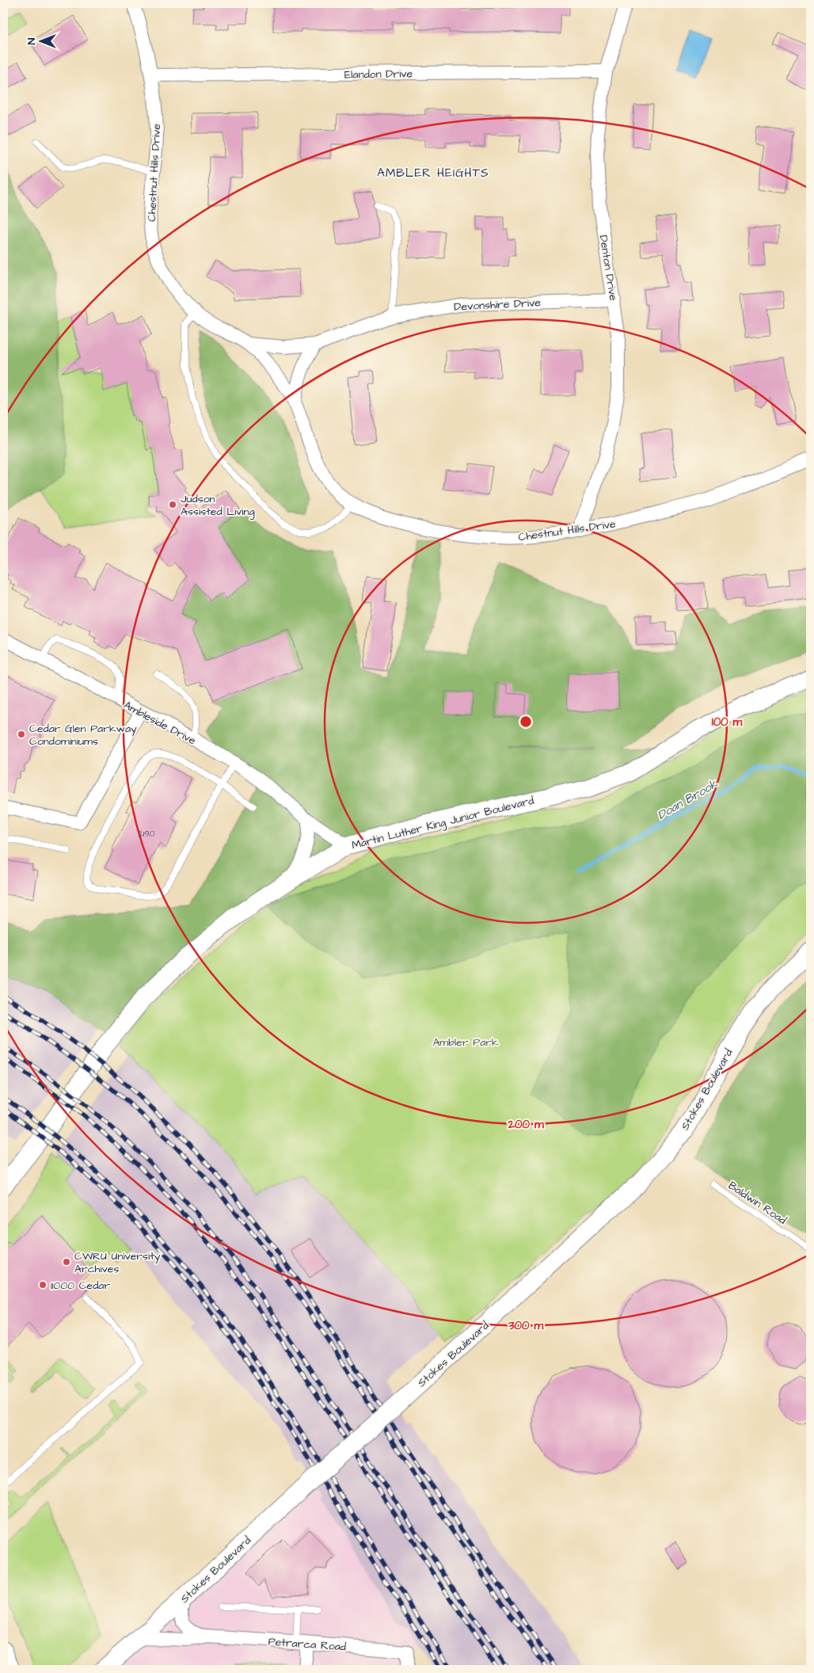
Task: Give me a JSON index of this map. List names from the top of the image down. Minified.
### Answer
{"streets":{"main road":["Martin Luther King Junior Boulevard","Stokes Boulevard"],"street":["Elandon Drive","Chestnut Hills Drive","Denton Drive","Devonshire Drive","Ambleside Drive","Petrarca Road"],"lane":["Baldwin Road"]},"crossings":[["Elandon Drive","Chestnut Hills Drive"],["Elandon Drive","Denton Drive"],["Chestnut Hills Drive","Denton Drive"],["Chestnut Hills Drive","Devonshire Drive"],["Denton Drive","Devonshire Drive"],["Ambleside Drive","Martin Luther King Junior Boulevard"],["Stokes Boulevard","Petrarca Road"]],"districts":["AMBLER HEIGHTS"],"water":["Doan Brook"],"parks":["Ambler Park"],"places":["Judson Assisted Living","Cedar Glen Parkway Condominiums","CWRU University Archives","11000 Cedar"],"house_numbers":["2190"],"north":"left","rings":["100 m","200 m","300 m"]}
